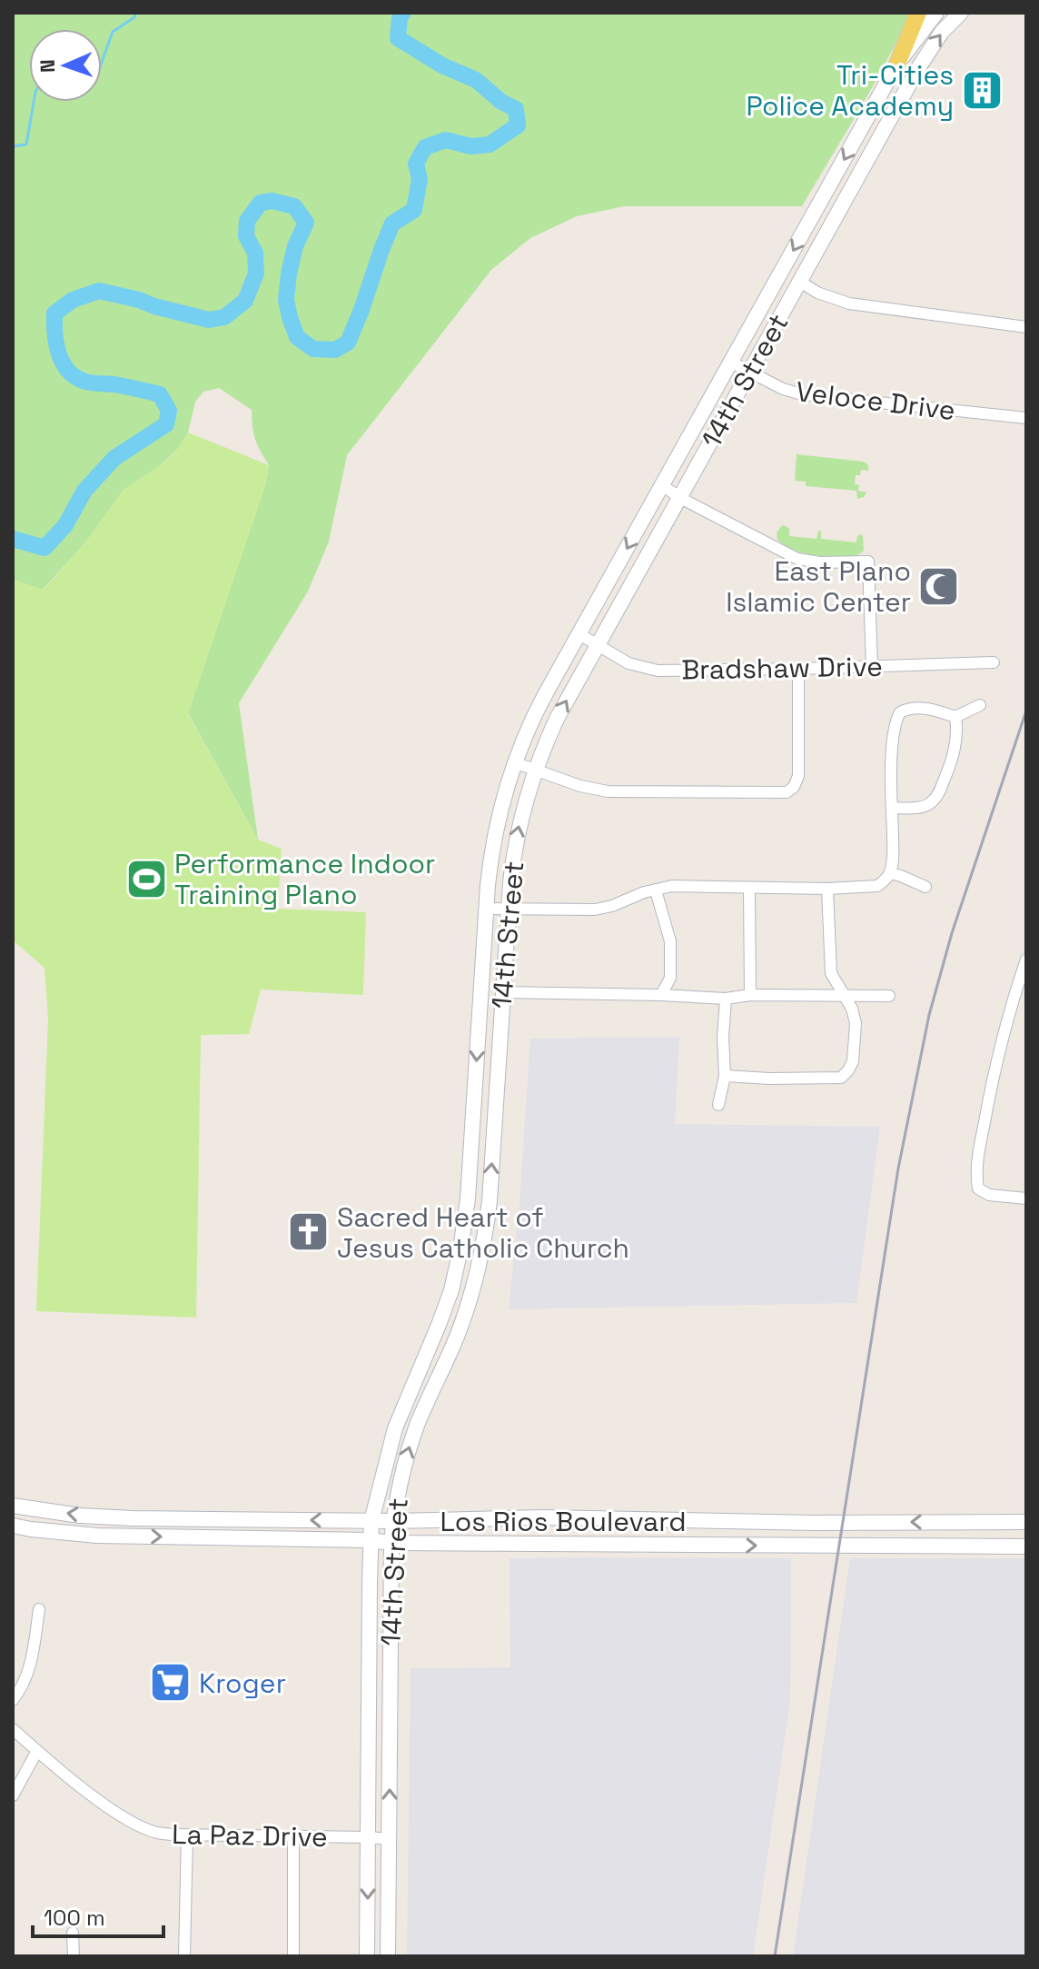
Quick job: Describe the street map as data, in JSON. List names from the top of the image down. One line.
{"streets":{"main road":["14th Street","Los Rios Boulevard"],"street":["Veloce Drive","Bradshaw Drive","La Paz Drive"]},"crossings":[["14th Street","Veloce Drive"],["14th Street","Bradshaw Drive"],["14th Street","Los Rios Boulevard"],["14th Street","La Paz Drive"]],"places":{"building":["Tri-Cities Police Academy"],"mosque":["East Plano Islamic Center"],"sports":["Performance Indoor Training Plano"],"church":["Sacred Heart of Jesus Catholic Church"],"supermarket":["Kroger"]},"scale_bar":"100 m","north":"left"}
